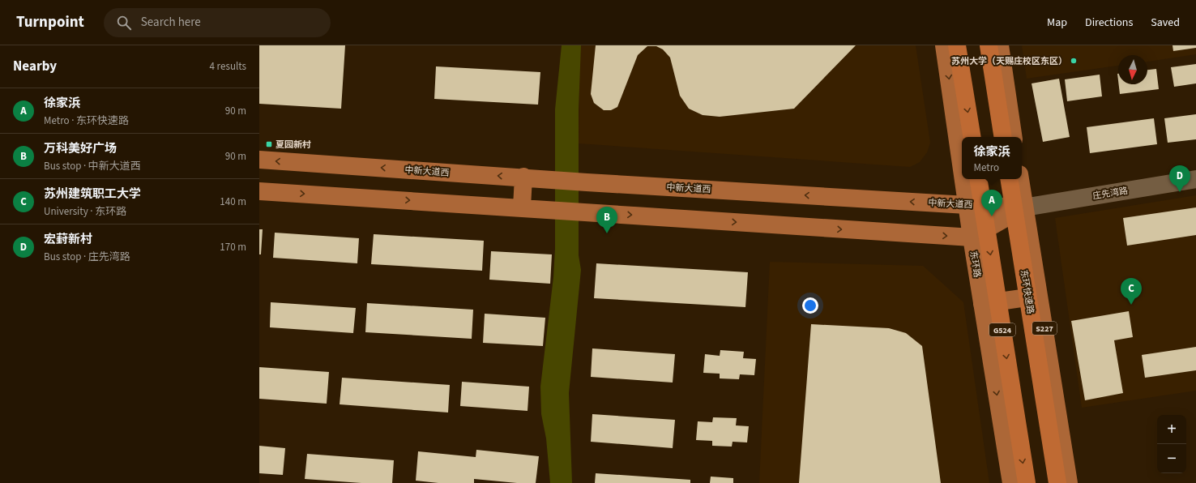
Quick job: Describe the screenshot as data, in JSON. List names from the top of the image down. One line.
{"streets":{"highway":["东环快速路","G524"],"main road":["中新大道西","东环路","S227"],"street":["庄先湾路"]},"crossings":[["中新大道西","庄先湾路"],["中新大道西","东环路"],["中新大道西","S227"],["庄先湾路","S227"]],"places":{"other":["苏州大学（天赐庄校区东区）"],"transit":["夏园新村"]},"north":"bottom","page":{"header":"Turnpoint","search":"Search here","nav":["Map","Directions","Saved"],"heading":["Nearby","4 results"],"list":[{"mark":"A","name":"徐家浜","note":"Metro · 东环快速路","value":"90 m"},{"mark":"B","name":"万科美好广场","note":"Bus stop · 中新大道西","value":"90 m"},{"mark":"C","name":"苏州建筑职工大学","note":"University · 东环路","value":"140 m"},{"mark":"D","name":"宏葑新村","note":"Bus stop · 庄先湾路","value":"170 m"}],"popup":["徐家浜","Metro"],"pins":["D","A","B","C"],"map_buttons":["+","−"]}}
